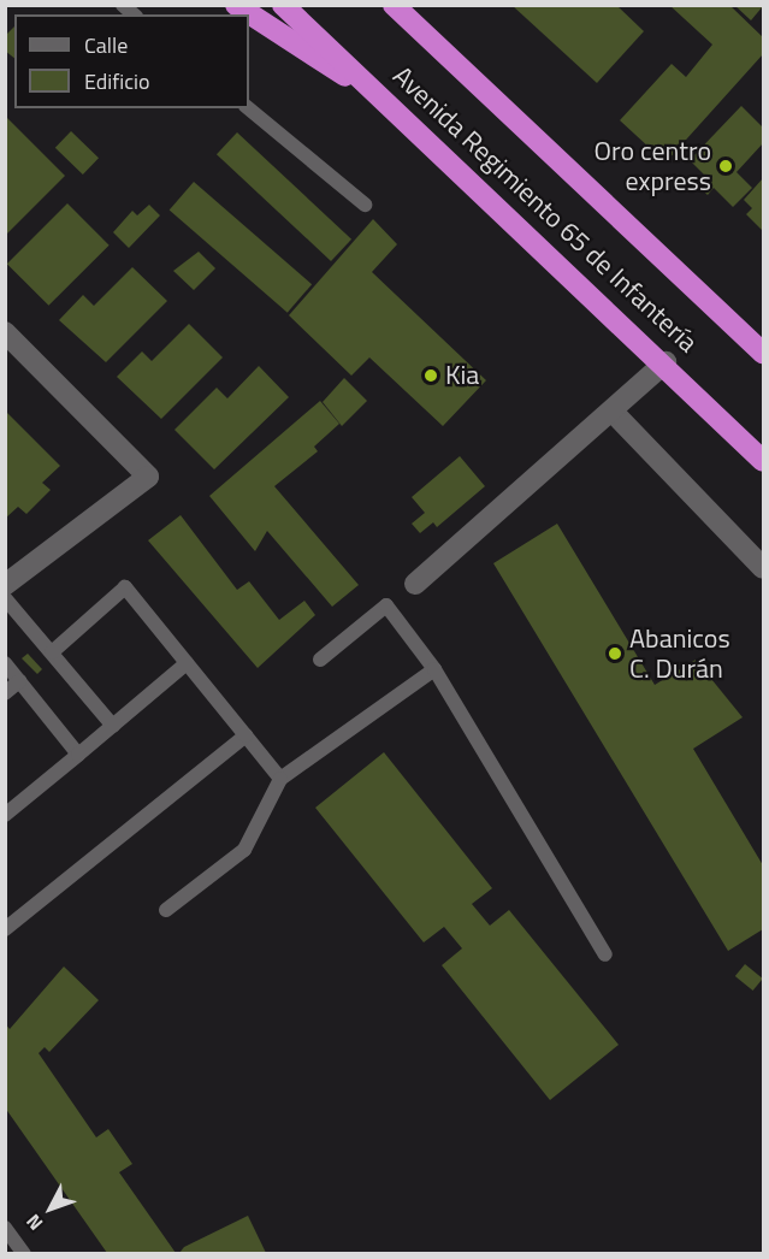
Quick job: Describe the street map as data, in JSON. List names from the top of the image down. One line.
{"streets":{"highway":["Avenida Regimiento 65 de Infantería"]},"places":["Oro centro express","Kia","Abanicos C. Durán"],"legend":["Calle","Edificio"],"north":"bottom left"}
